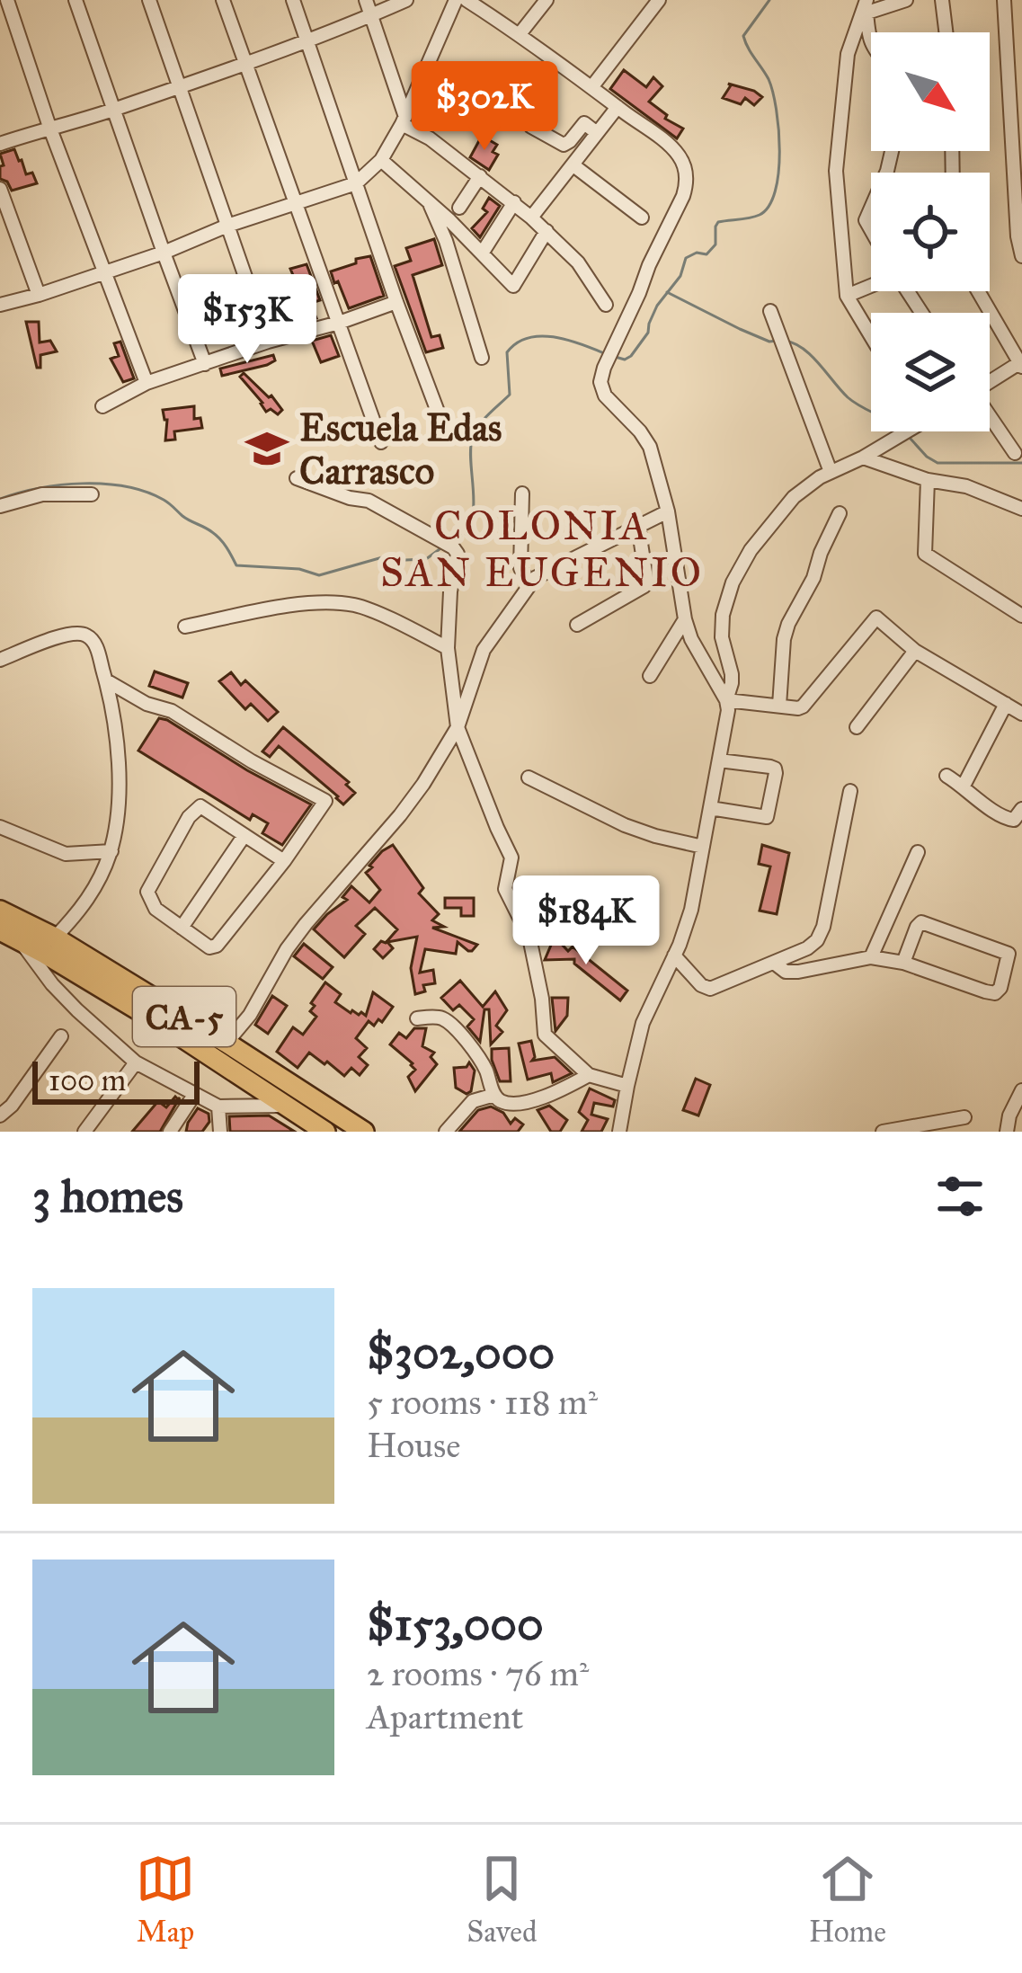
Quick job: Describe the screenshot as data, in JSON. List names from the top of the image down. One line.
{"streets":{"highway":["CA-5"]},"districts":["COLONIA SAN EUGENIO"],"places":{"school or university":["Escuela Edas Carrasco"]},"scale_bar":"100 m","north":"bottom right","page":{"price":["$302K","$153K","$184K"],"scale":"100 m","heading":"3 homes","list":[{"name":"$302,000","note":"5 rooms · 118 m² · House"},{"name":"$153,000","note":"2 rooms · 76 m² · Apartment"}],"tabs":["Map","Saved","Home"]}}
